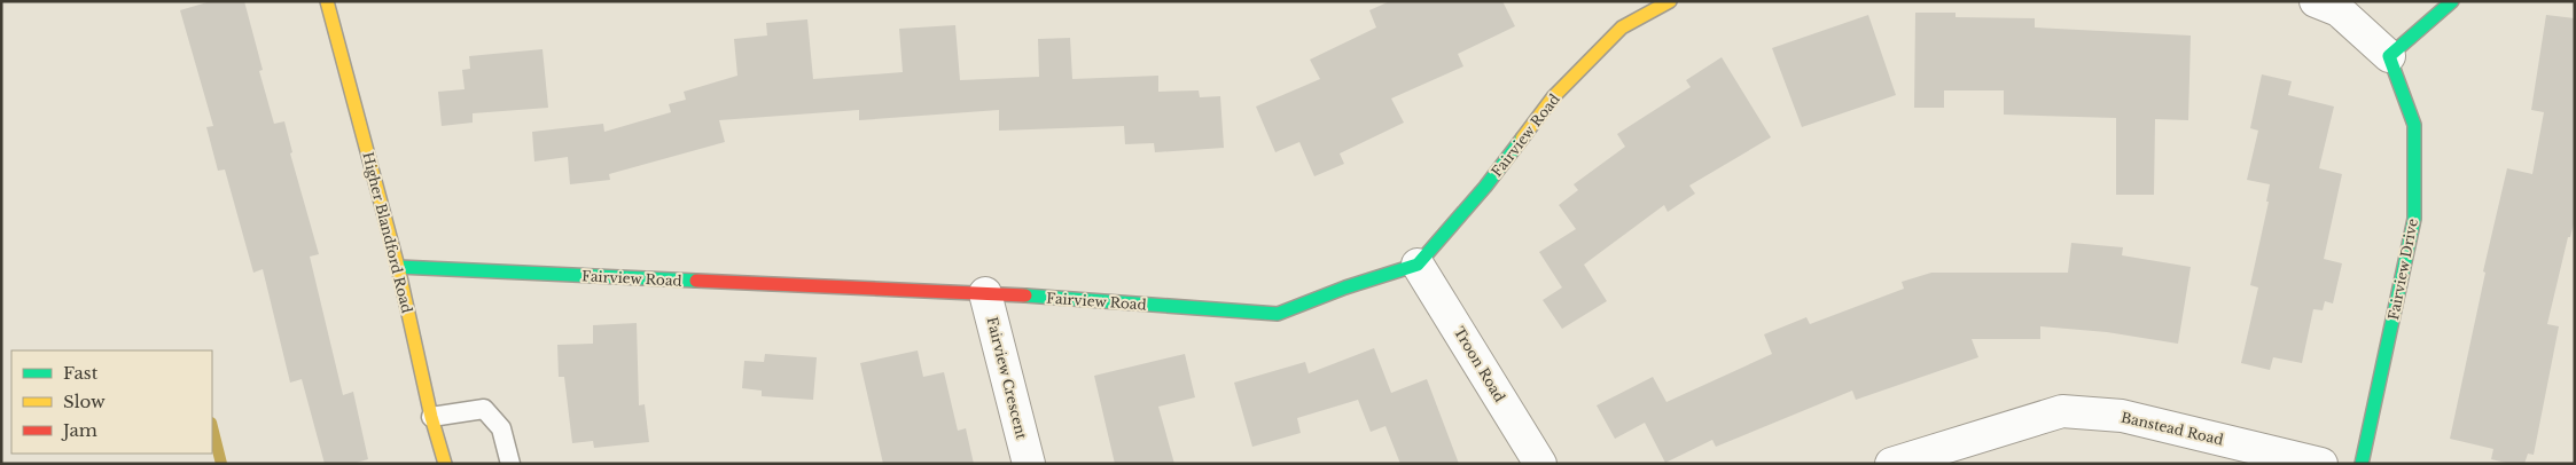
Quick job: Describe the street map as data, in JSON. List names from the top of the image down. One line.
{"streets":{"street":["Fairview Road","Higher Blandford Road","Fairview Drive","Troon Road","Fairview Crescent","Banstead Road"]},"crossings":[["Fairview Road","Higher Blandford Road"],["Fairview Road","Troon Road"],["Fairview Road","Fairview Crescent"]],"legend":["Fast","Slow","Jam"]}
